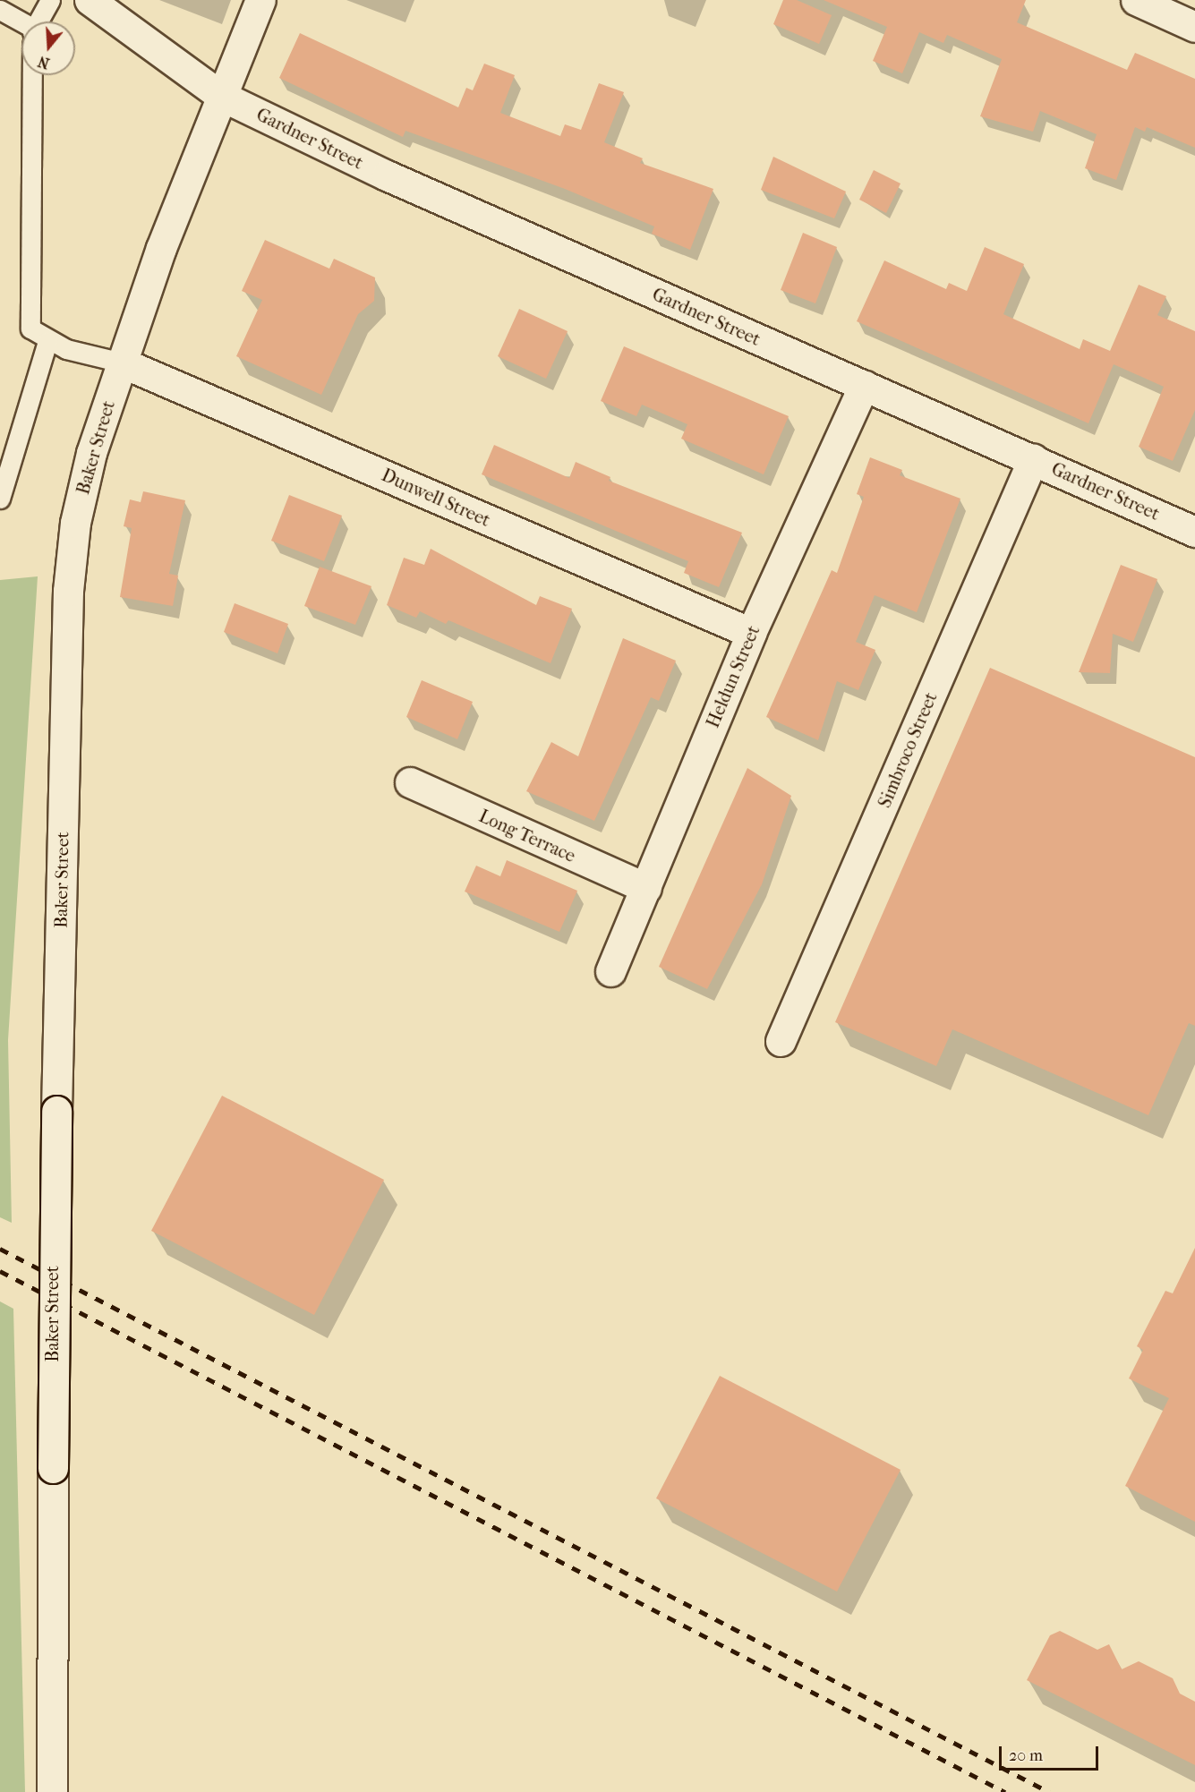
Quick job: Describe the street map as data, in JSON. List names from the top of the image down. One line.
{"streets":{"street":["Gardner Street","Baker Street","Dunwell Street","Heldun Street","Simbroco Street","Long Terrace"]},"crossings":[["Gardner Street","Baker Street"],["Gardner Street","Heldun Street"],["Gardner Street","Simbroco Street"],["Baker Street","Dunwell Street"],["Dunwell Street","Heldun Street"],["Heldun Street","Long Terrace"]],"scale_bar":"20 m","north":"bottom"}
